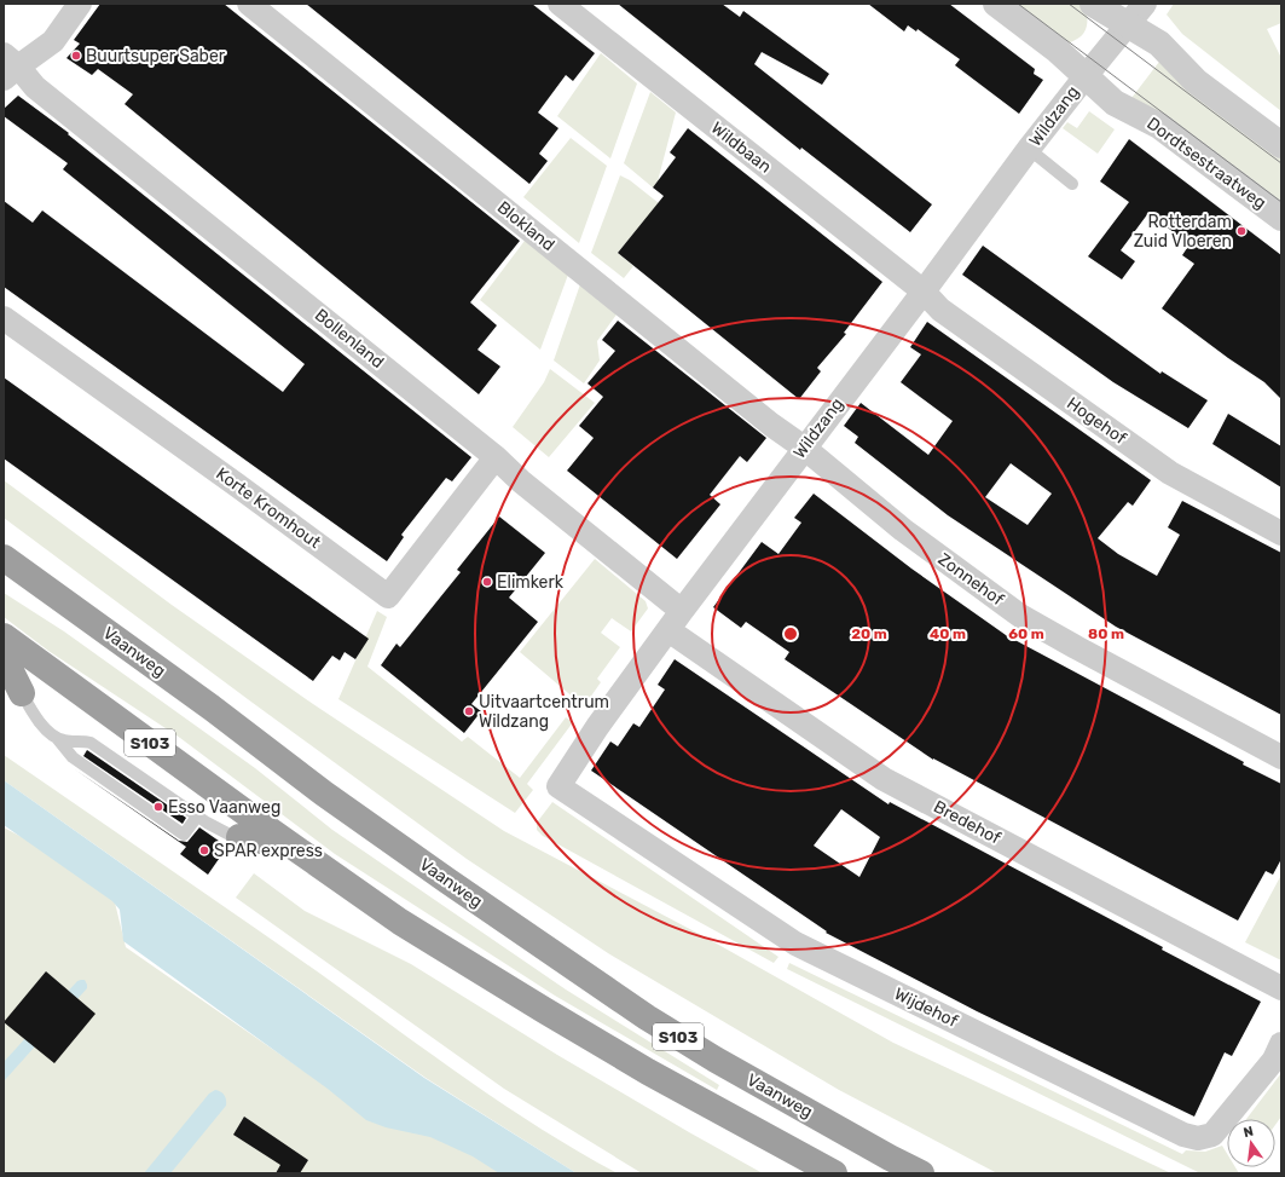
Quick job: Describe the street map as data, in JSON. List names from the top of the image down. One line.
{"streets":{"highway":["Vaanweg","S103"],"street":["Wildzang","Wildbaan","Dordtsestraatweg","Blokland","Bollenland","Hogehof","Korte Kromhout","Zonnehof","Bredehof","Wijdehof"]},"crossings":[["Wildzang","Wildbaan"],["Wildzang","Dordtsestraatweg"],["Wildzang","Blokland"],["Wildzang","Bollenland"],["Wildzang","Hogehof"],["Wildzang","Zonnehof"],["Wildzang","Bredehof"],["Wildzang","Wijdehof"],["Wildbaan","Hogehof"],["Blokland","Zonnehof"],["Bollenland","Korte Kromhout"]],"places":["Buurtsuper Saber","Rotterdam Zuid Vloeren","Elimkerk","Uitvaartcentrum Wildzang","Esso Vaanweg","SPAR express"],"north":"top","rings":["20 m","40 m","60 m","80 m"]}
